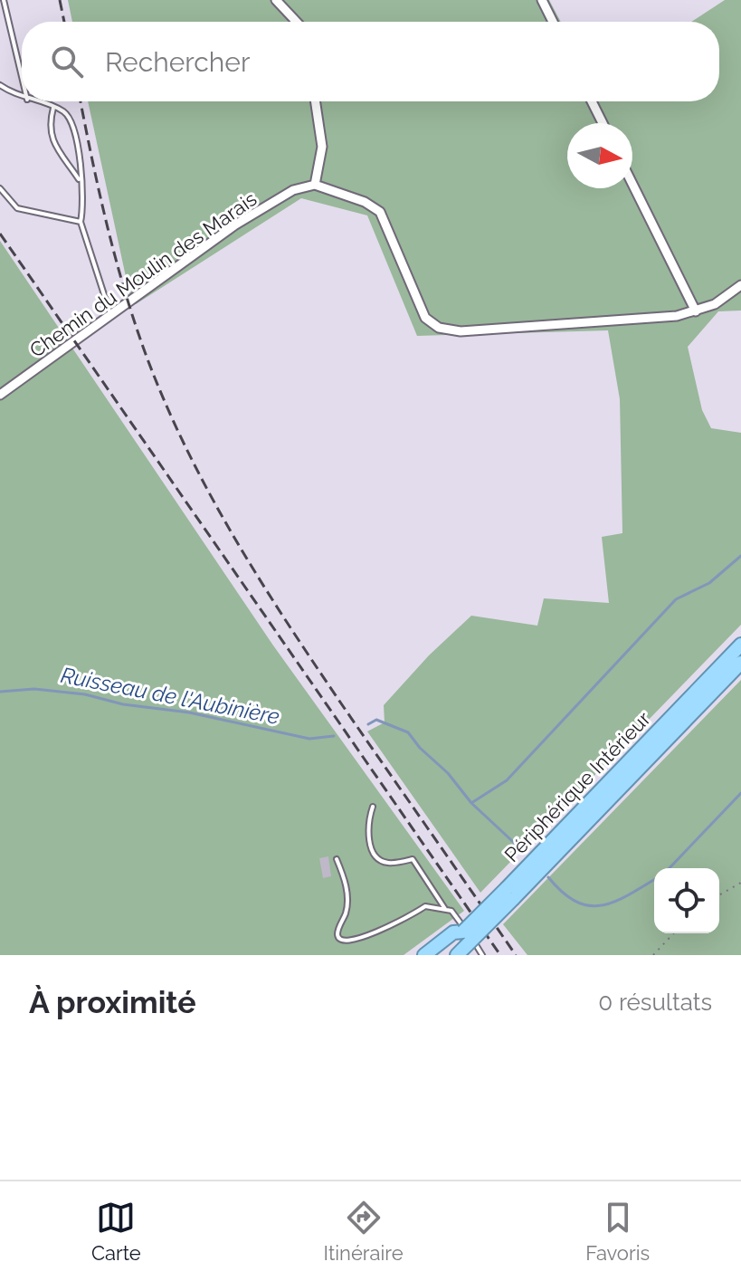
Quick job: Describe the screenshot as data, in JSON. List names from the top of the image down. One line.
{"streets":{"highway":["Périphérique Intérieur"],"street":["Chemin du Moulin des Marais"]},"water":["Ruisseau de l'Aubinière"],"north":"right","page":{"search":"Rechercher","heading":["À proximité","0 résultats"],"nav":["Carte","Itinéraire","Favoris"]}}
